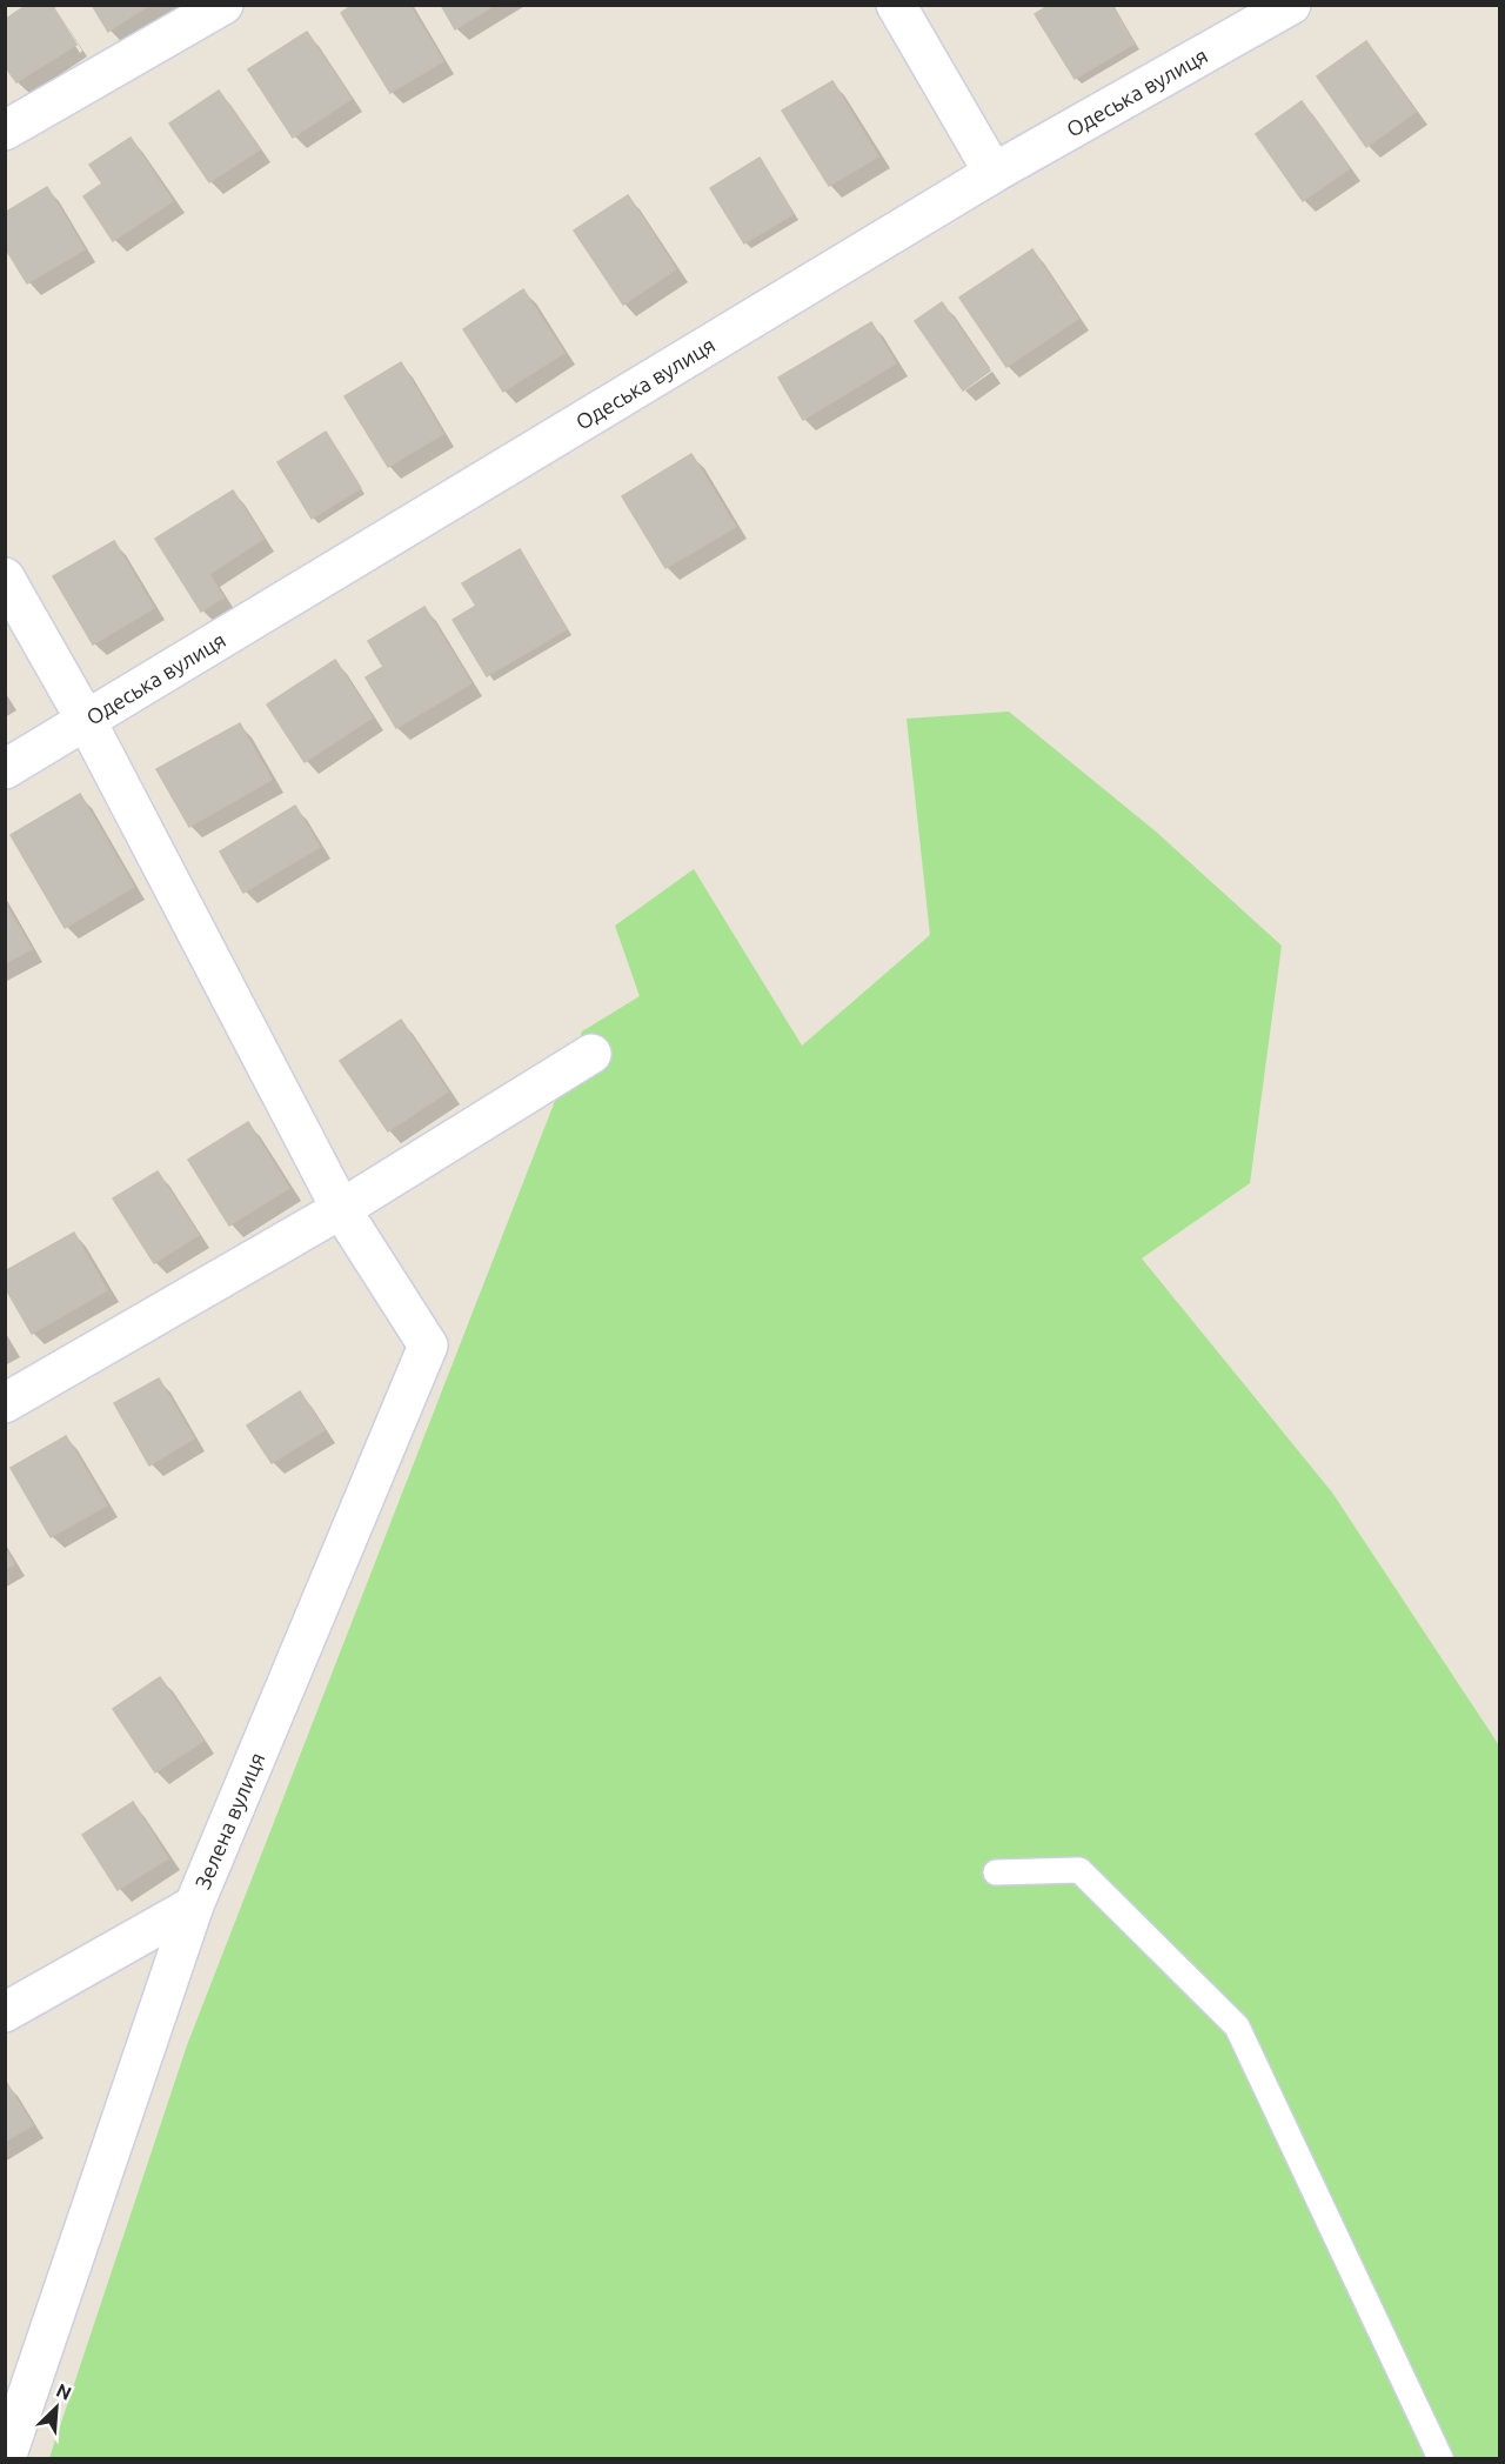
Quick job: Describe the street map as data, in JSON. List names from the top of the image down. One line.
{"streets":{"street":["Одеська вулиця","Зелена вулиця"]},"north":"top right"}
